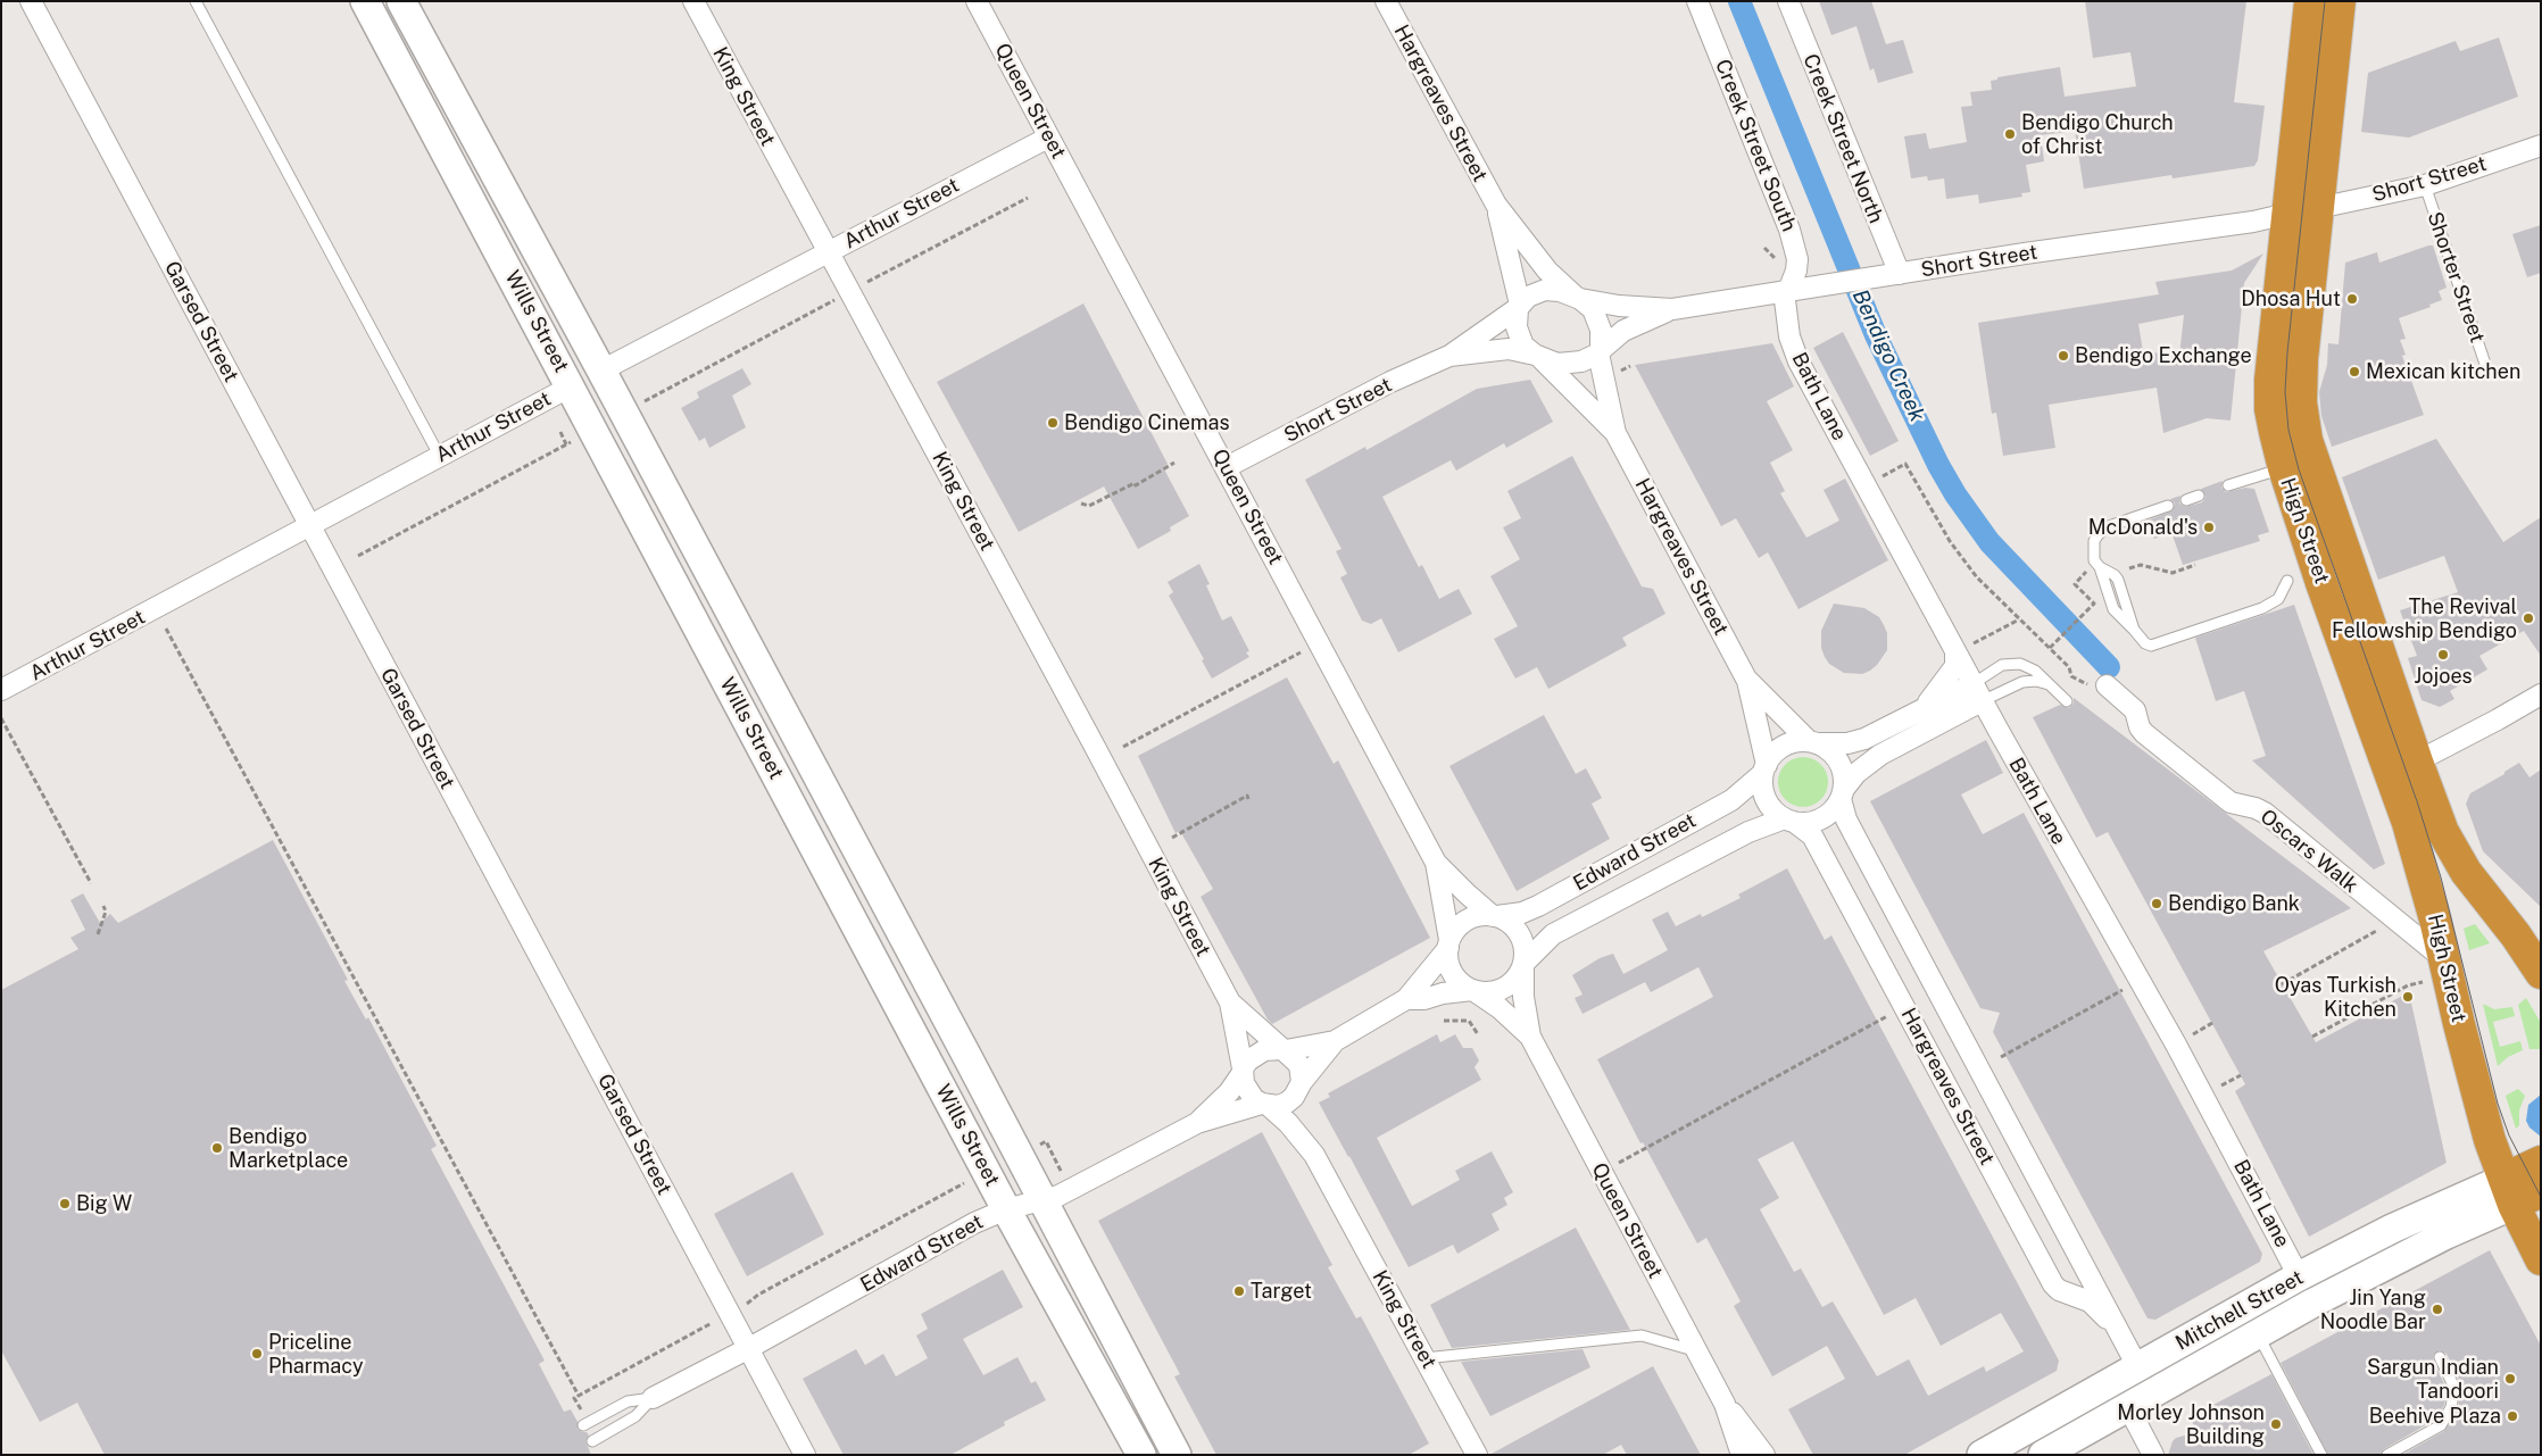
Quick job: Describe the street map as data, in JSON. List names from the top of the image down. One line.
{"streets":{"highway":["High Street"],"main road":["Hargreaves Street","Arthur Street","Wills Street","Bath Lane","Mitchell Street"],"street":["King Street","Queen Street","Creek Street North","Creek Street South","Short Street","Garsed Street","Oscars Walk","Edward Street"],"lane":["Shorter Street"]},"crossings":[["King Street","Arthur Street"],["King Street","Edward Street"],["Queen Street","Short Street"],["Queen Street","Arthur Street"],["Queen Street","Edward Street"],["Hargreaves Street","Short Street"],["Hargreaves Street","Edward Street"],["Hargreaves Street","Mitchell Street"],["Creek Street North","Short Street"],["Creek Street South","Short Street"],["Creek Street South","Bath Lane"],["Short Street","Shorter Street"],["Short Street","Bath Lane"],["Short Street","High Street"],["Arthur Street","Garsed Street"],["Arthur Street","Wills Street"],["Garsed Street","Edward Street"],["Wills Street","Edward Street"],["Bath Lane","Mitchell Street"],["High Street","Oscars Walk"],["High Street","Mitchell Street"]],"water":["Bendigo Creek"],"places":["Bendigo Church of Christ","Dhosa Hut","Bendigo Exchange","Mexican kitchen","Bendigo Cinemas","McDonald's","The Revival Fellowship Bendigo","Jojoes","Bendigo Bank","Oyas Turkish Kitchen","Bendigo Marketplace","Big W","Target","Jin Yang Noodle Bar","Priceline Pharmacy","Sargun Indian Tandoori","Beehive Plaza","Morley Johnson Building"]}
